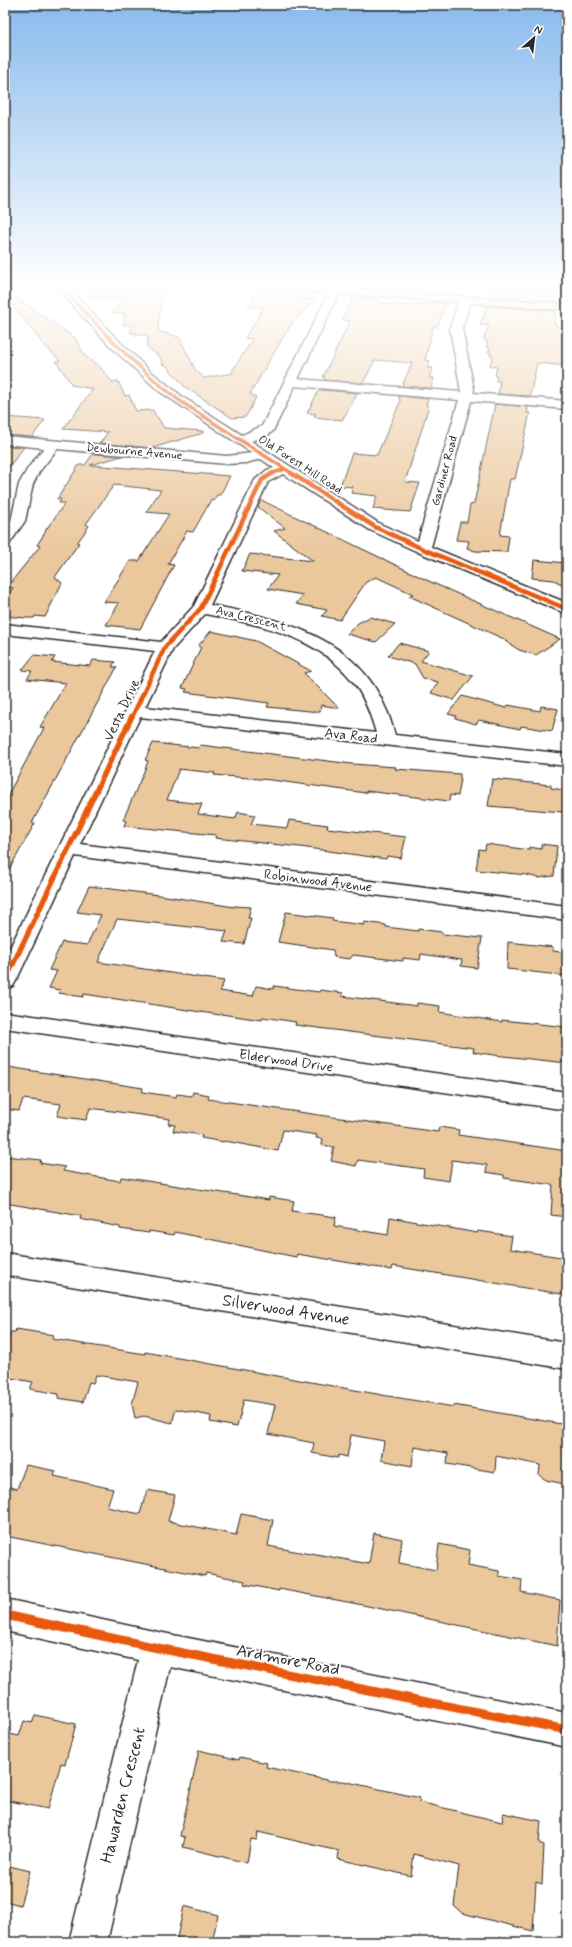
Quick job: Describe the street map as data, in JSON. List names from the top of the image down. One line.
{"streets":{"street":["Dewbourne Avenue","Old Forest Hill Road","Gardiner Road","Ava Crescent","Vesta Drive","Ava Road","Robinwood Avenue","Elderwood Drive","Silverwood Avenue","Ardmore Road","Hawarden Crescent"]},"crossings":[["Dewbourne Avenue","Old Forest Hill Road"],["Old Forest Hill Road","Gardiner Road"],["Old Forest Hill Road","Vesta Drive"],["Ava Crescent","Vesta Drive"],["Ava Crescent","Ava Road"],["Vesta Drive","Ava Road"],["Vesta Drive","Robinwood Avenue"],["Ardmore Road","Hawarden Crescent"]],"north":"top right"}
